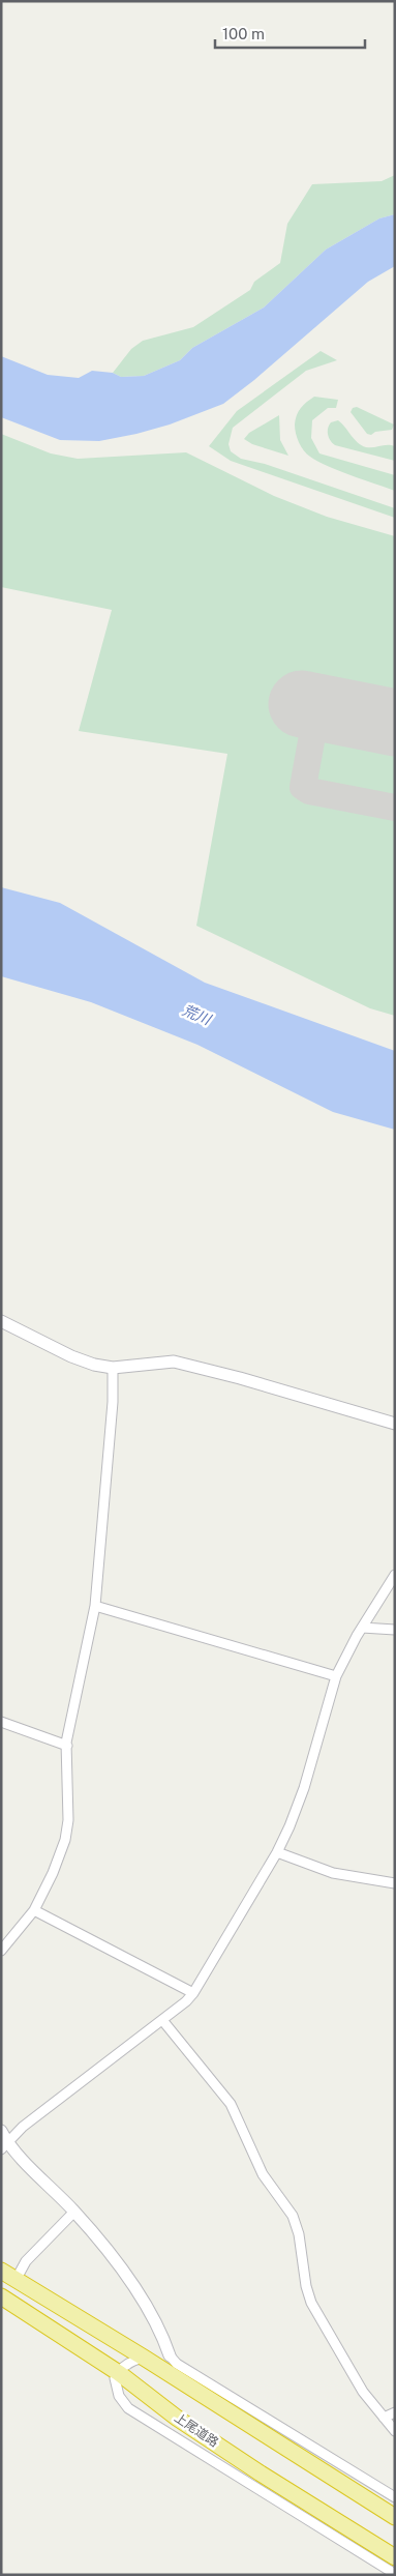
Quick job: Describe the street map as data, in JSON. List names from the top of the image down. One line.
{"streets":{"highway":["上尾道路"]},"water":["荒川"],"scale_bar":"100 m"}
